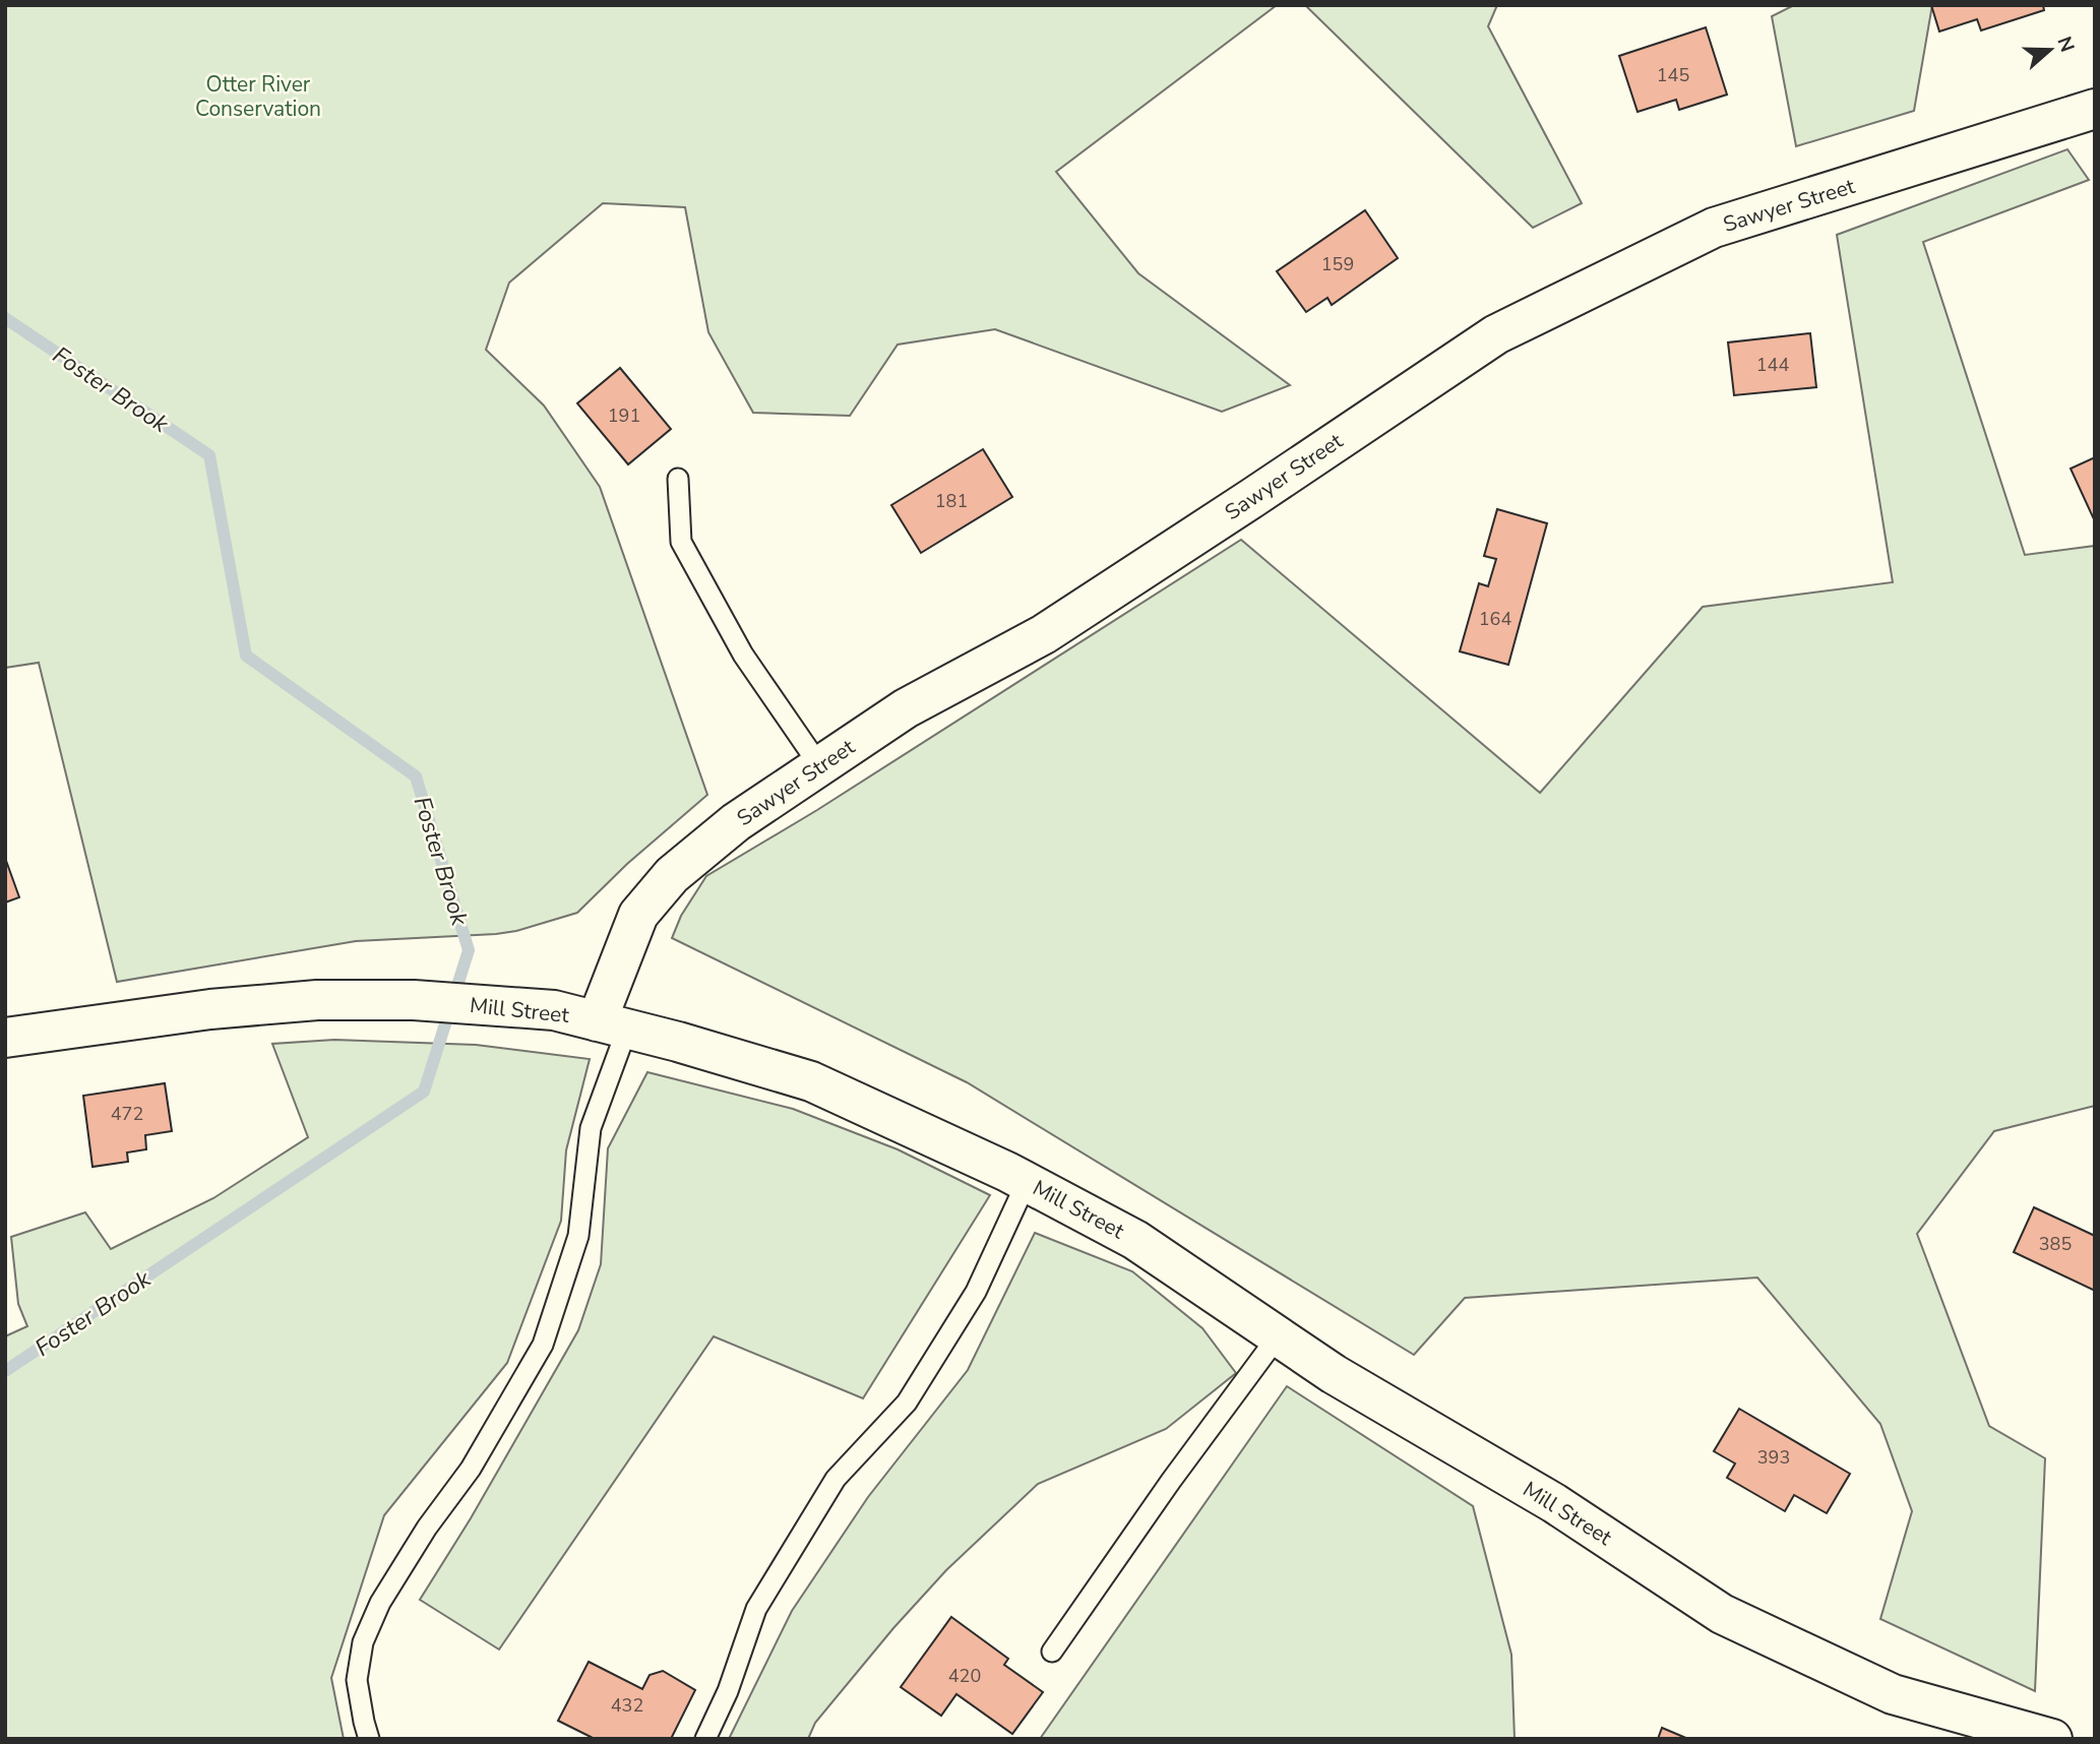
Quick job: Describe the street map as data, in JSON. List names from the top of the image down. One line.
{"streets":{"street":["Sawyer Street","Mill Street"]},"crossings":[["Sawyer Street","Mill Street"]],"water":["Foster Brook"],"parks":["Otter River Conservation"],"house_numbers":["145","159","144","191","181","164","472","385","393","420","432"],"north":"right"}
